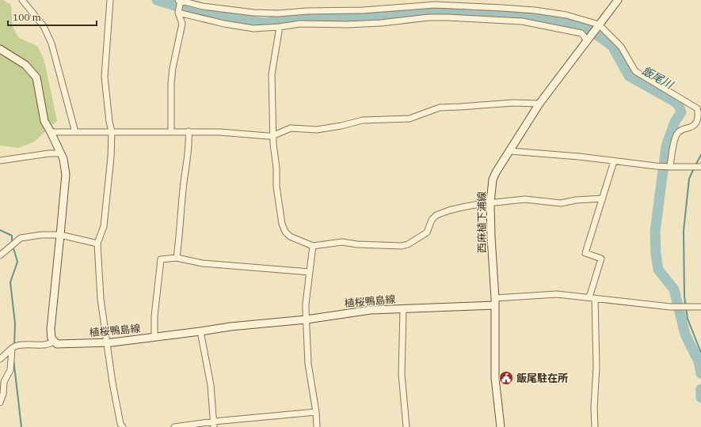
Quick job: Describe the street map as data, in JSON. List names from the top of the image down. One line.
{"streets":{"main road":["西麻植下浦線","植桜鴨島線"]},"crossings":[["西麻植下浦線","植桜鴨島線"]],"water":["飯尾川"],"places":{"public building":["飯尾駐在所"]},"scale_bar":"100 m"}
